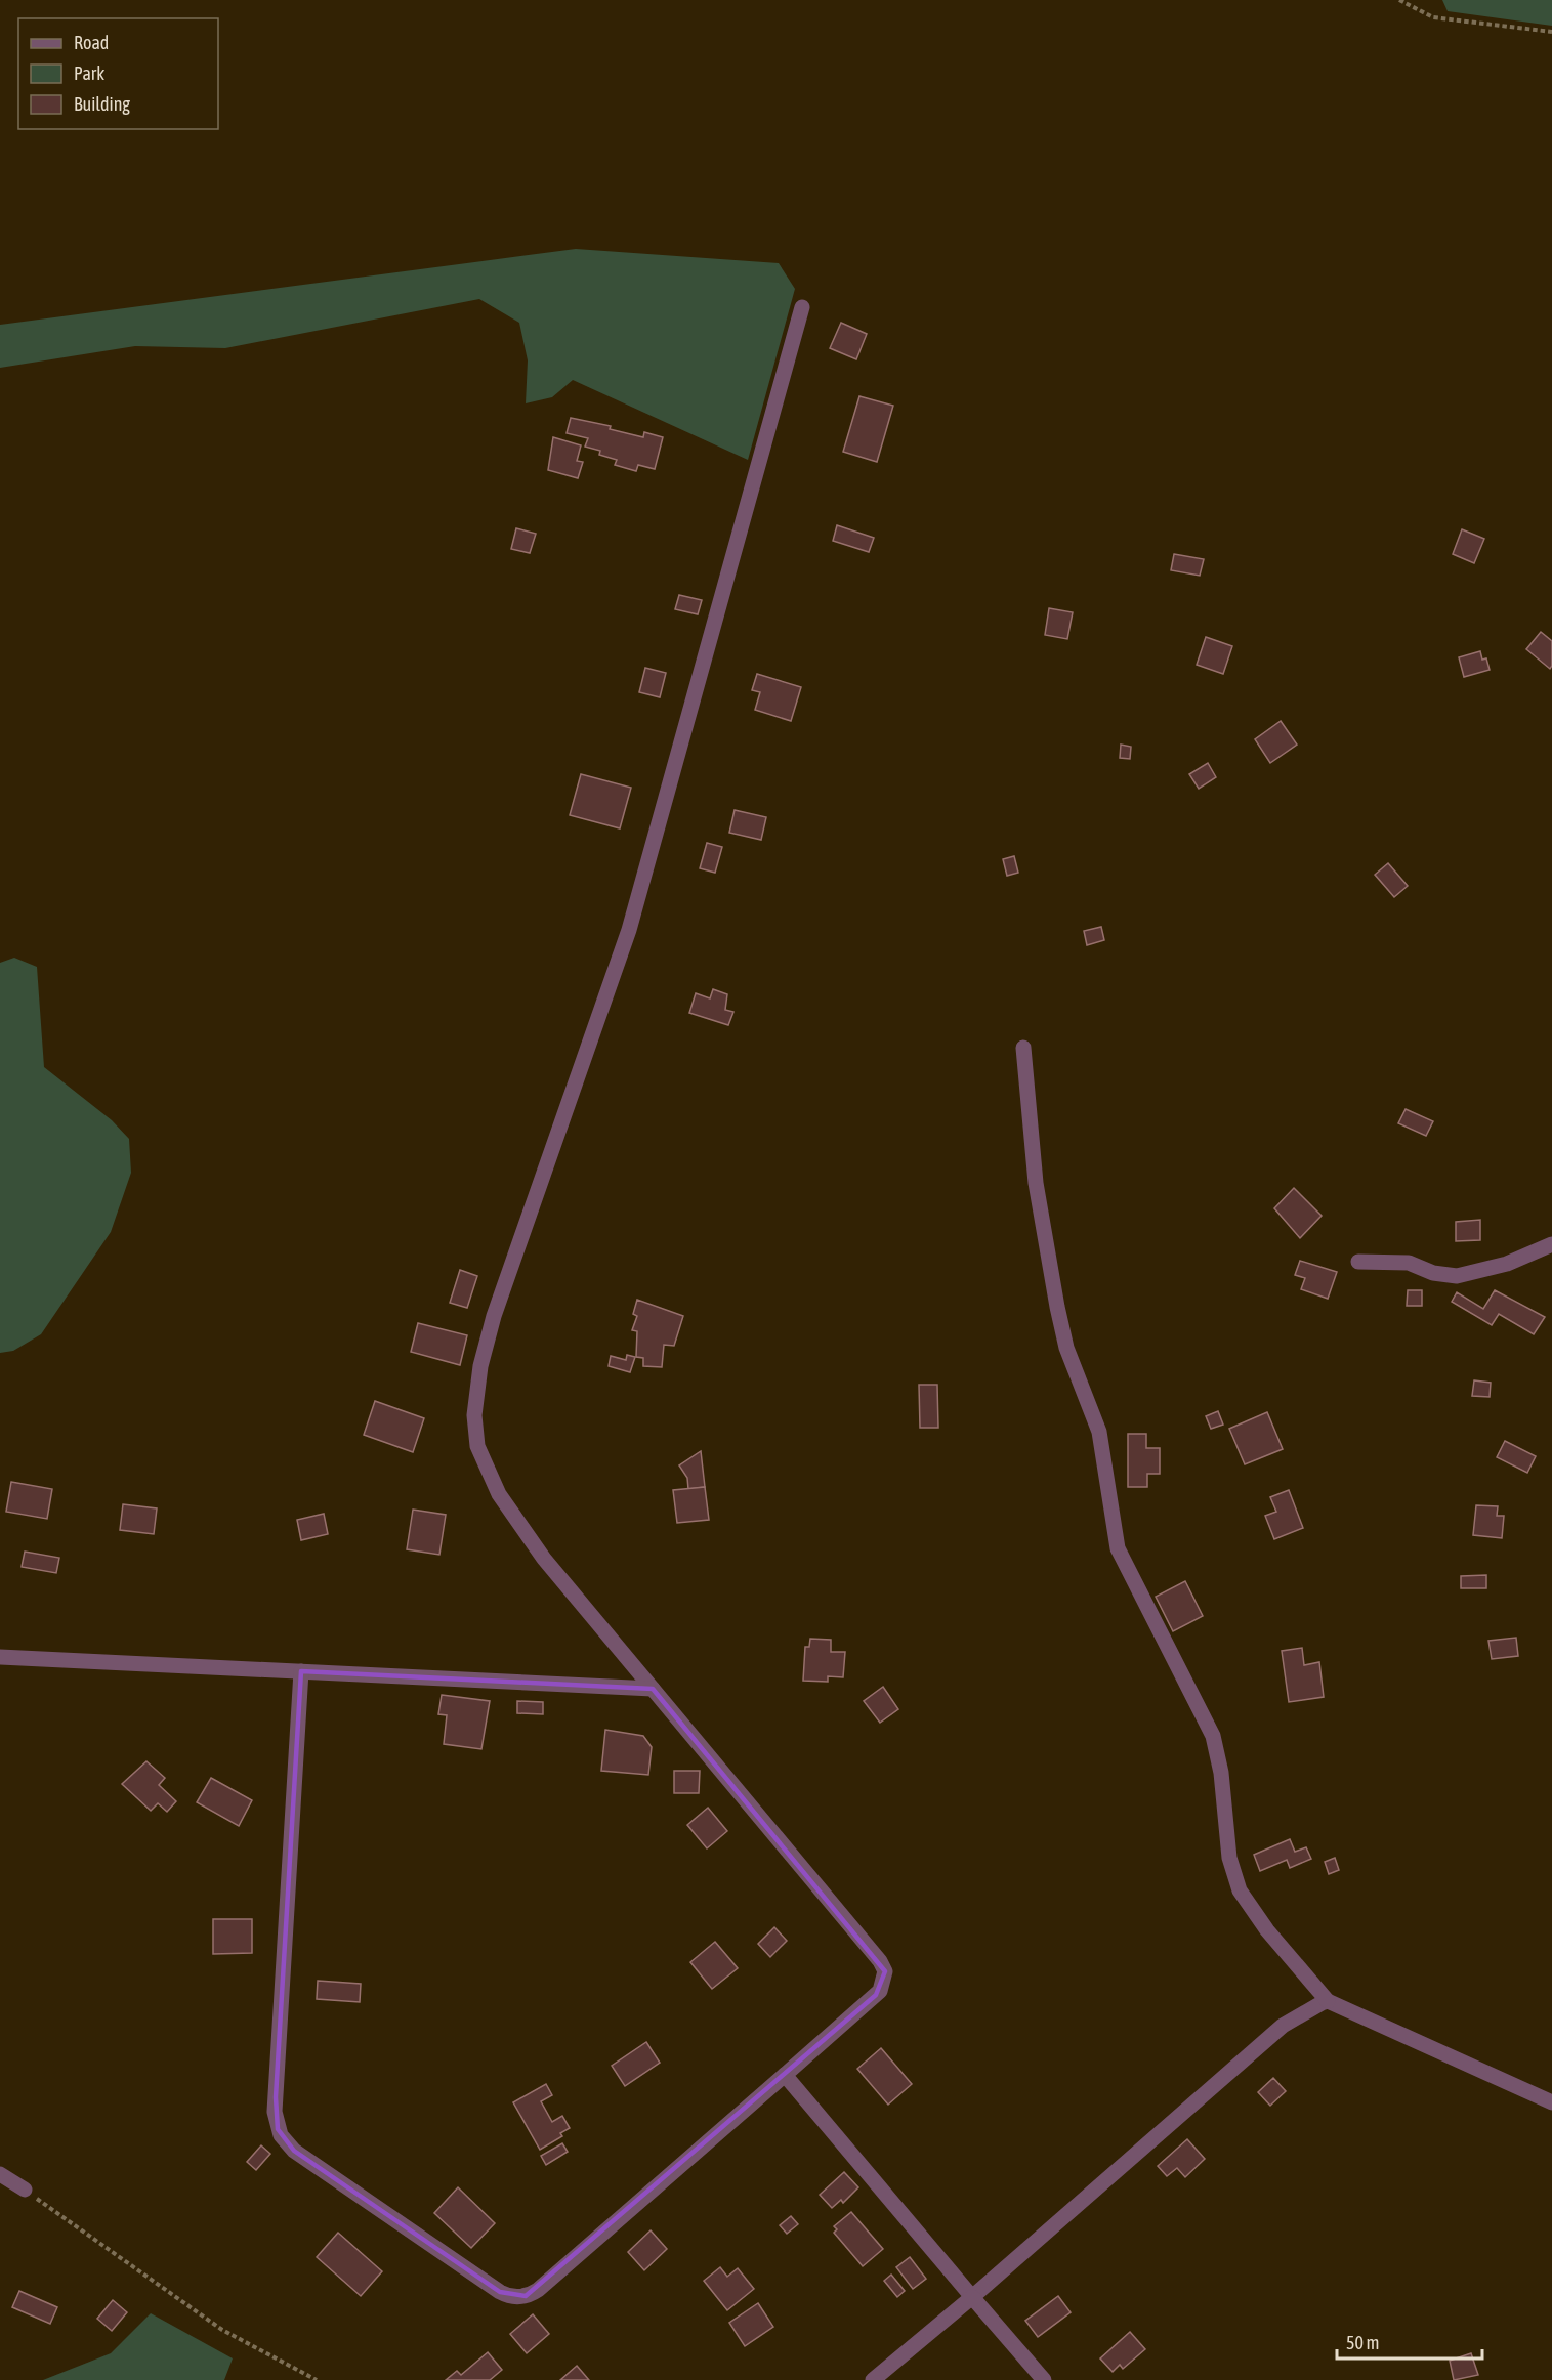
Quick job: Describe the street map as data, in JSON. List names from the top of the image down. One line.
{"legend":["Road","Park","Building"],"scale_bar":"50 m"}
